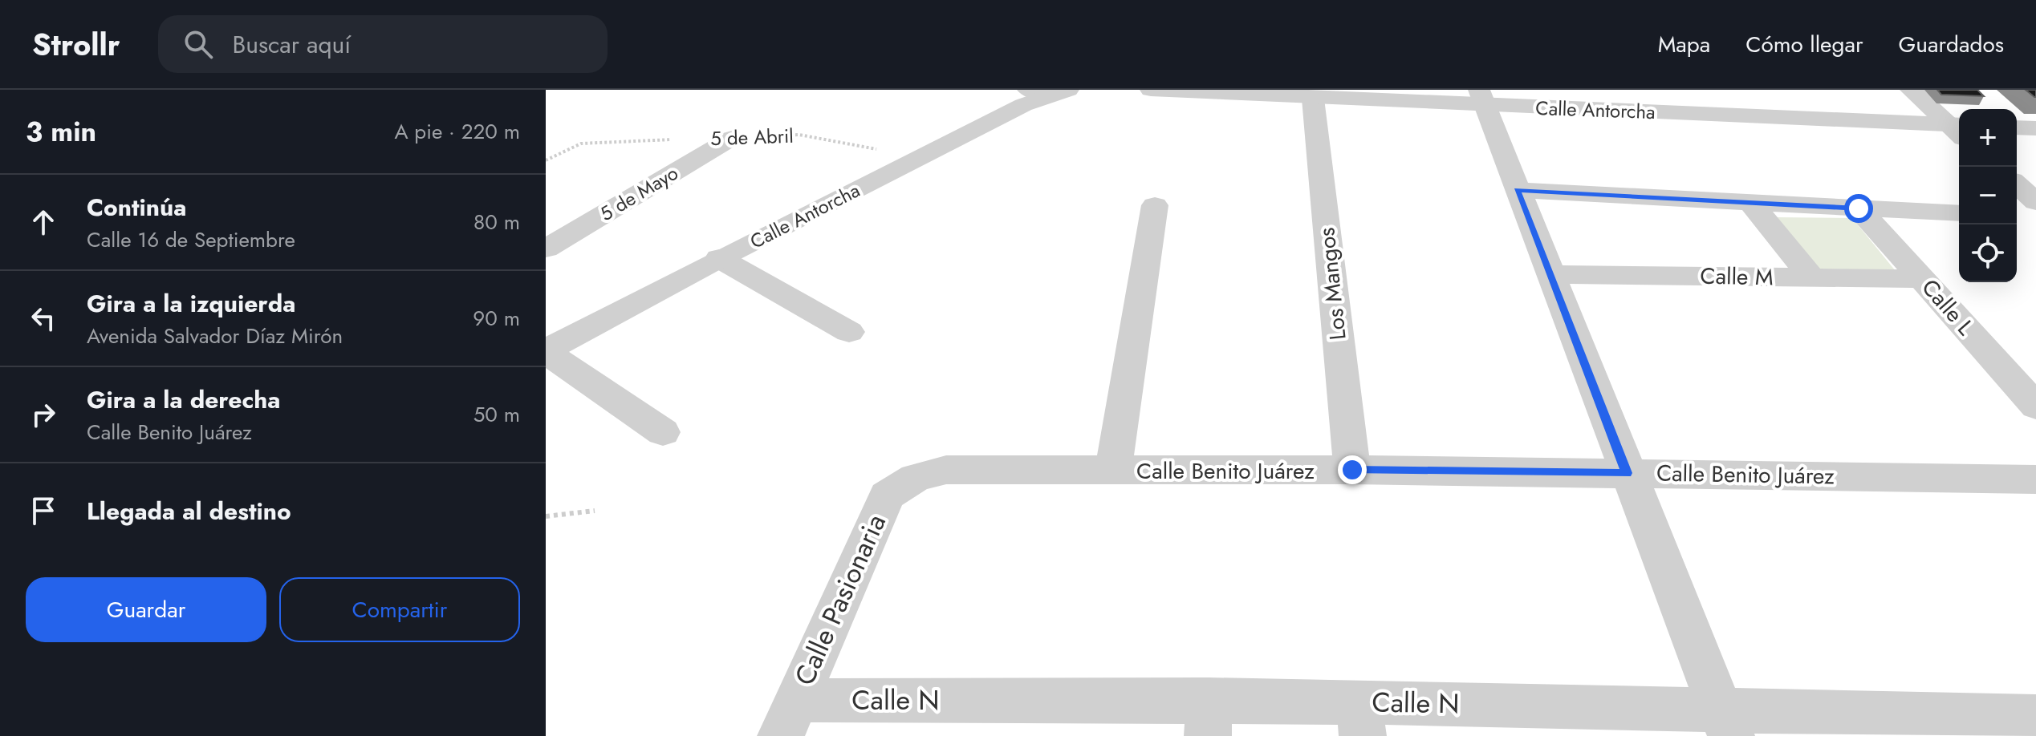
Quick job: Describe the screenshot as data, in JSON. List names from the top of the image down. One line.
{"streets":{"street":["Calle Antorcha","5 de Mayo","Calle M","Los Mangos","Calle L","Calle Benito Juárez","Calle Pasionaria","Calle N"],"path":["5 de Abril"]},"crossings":[["Calle Antorcha","5 de Abril"],["Calle Antorcha","Los Mangos"],["5 de Abril","5 de Mayo"],["Calle M","Calle L"],["Los Mangos","Calle Benito Juárez"],["Calle Benito Juárez","Calle Pasionaria"],["Calle Pasionaria","Calle N"]],"page":{"header":"Strollr","search":"Buscar aquí","nav":["Mapa","Cómo llegar","Guardados"],"heading":["3 min","A pie · 220 m"],"map_buttons":["+","−"],"list":[["Continúa","Calle 16 de Septiembre","80 m"],["Gira a la izquierda","Avenida Salvador Díaz Mirón","90 m"],["Gira a la derecha","Calle Benito Juárez","50 m"],"Llegada al destino"],"buttons":["Guardar","Compartir"]}}
